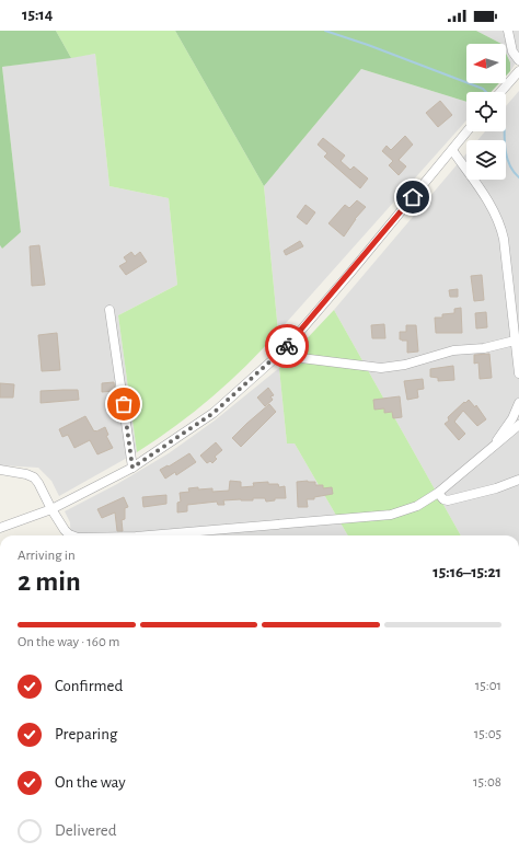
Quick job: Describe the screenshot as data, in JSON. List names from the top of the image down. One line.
{"north":"left","page":{"status":"15:14","heading":["2 min","Arriving in","15:16–15:21"],"bar":"On the way · 160 m","list":[["Confirmed","15:01"],["Preparing","15:05"],["On the way","15:08"],"Delivered"]}}
